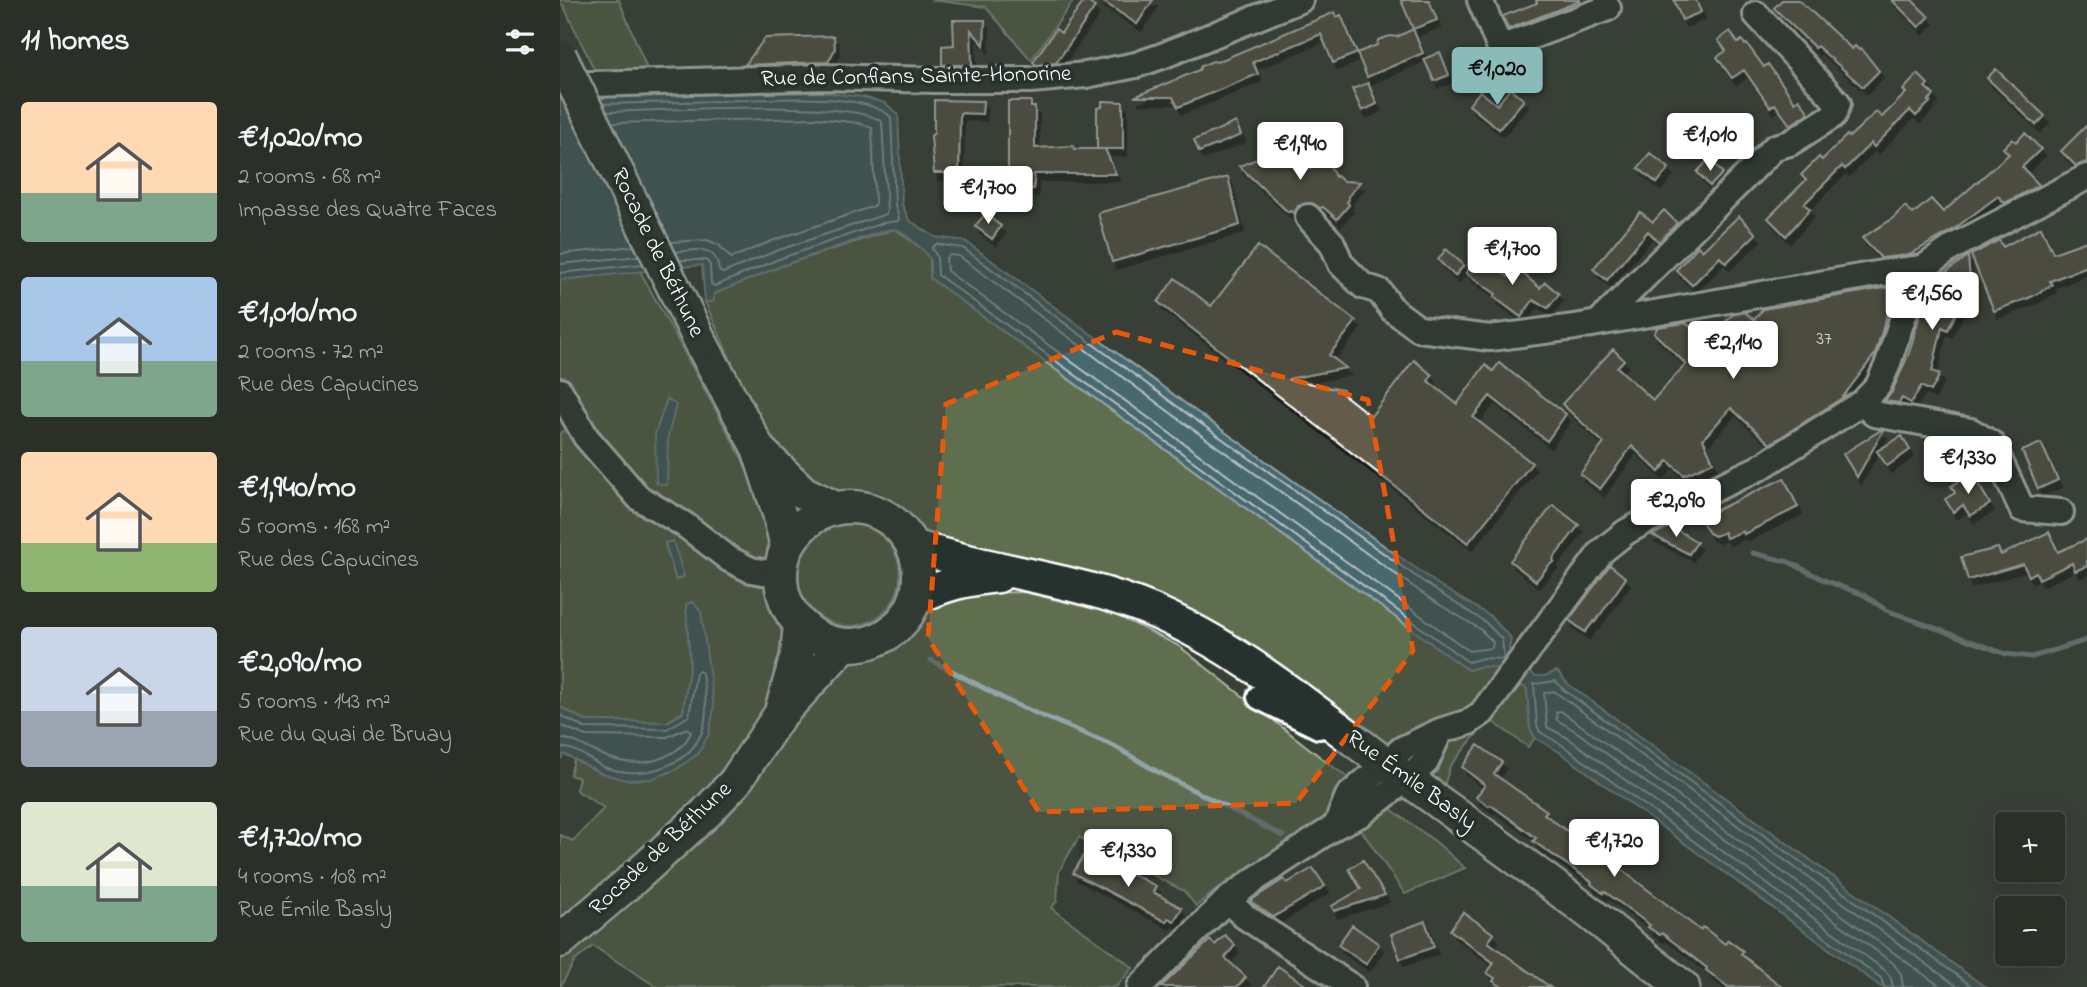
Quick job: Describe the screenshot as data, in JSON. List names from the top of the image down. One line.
{"streets":{"main road":["Rocade de Béthune","Rue Émile Basly"],"street":["Rue de Conflans Sainte-Honorine"]},"crossings":[["Rocade de Béthune","Rue Émile Basly"]],"house_numbers":["37"],"page":{"heading":"11 homes","price":["€1,020","€1,010","€1,940","€1,700","€1,700","€1,560","€2,140","€1,330","€2,090","€1,720","€1,330"],"list":[{"name":"€1,020/mo","note":"2 rooms · 68 m² · Impasse des Quatre Faces"},{"name":"€1,010/mo","note":"2 rooms · 72 m² · Rue des Capucines"},{"name":"€1,940/mo","note":"5 rooms · 168 m² · Rue des Capucines"},{"name":"€2,090/mo","note":"5 rooms · 143 m² · Rue du Quai de Bruay"},{"name":"€1,720/mo","note":"4 rooms · 108 m² · Rue Émile Basly"}],"map_buttons":["+","−"]}}
